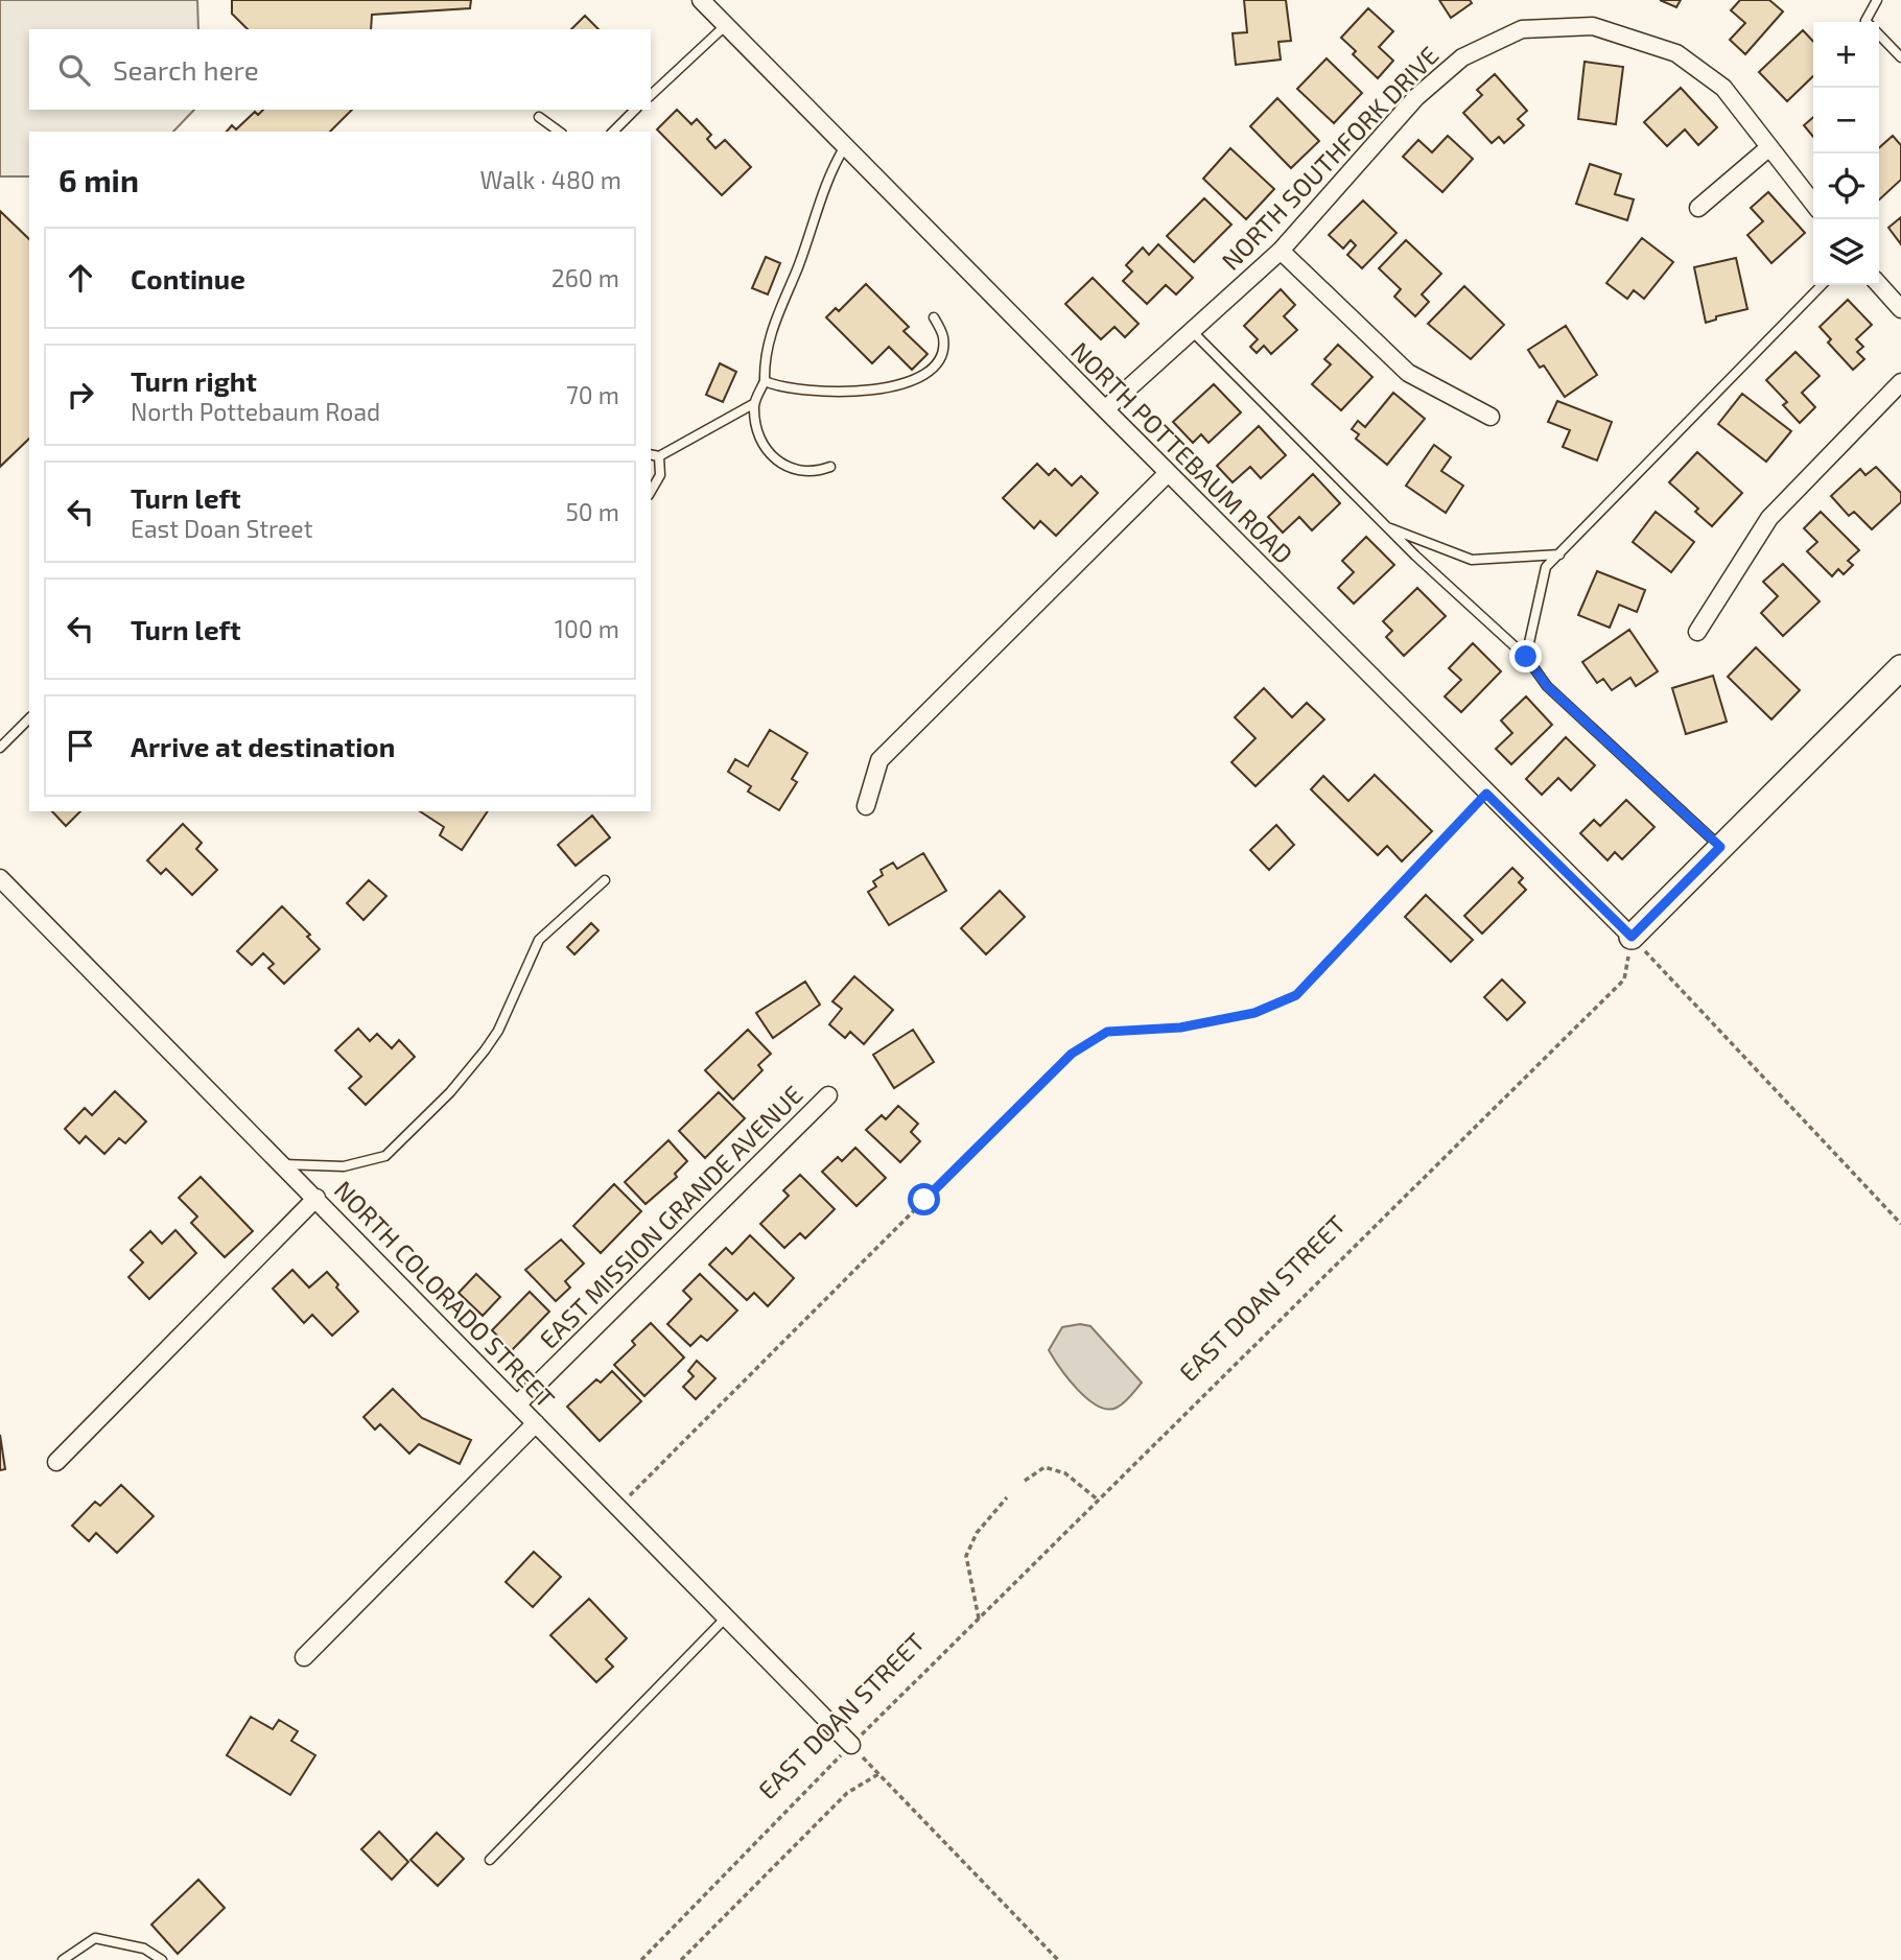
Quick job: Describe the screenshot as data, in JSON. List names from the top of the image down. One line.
{"streets":{"street":["NORTH SOUTHFORK DRIVE","NORTH POTTEBAUM ROAD","EAST MISSION GRANDE AVENUE","NORTH COLORADO STREET"],"path":["EAST DOAN STREET"]},"crossings":[["NORTH SOUTHFORK DRIVE","NORTH POTTEBAUM ROAD"],["NORTH POTTEBAUM ROAD","EAST DOAN STREET"],["EAST MISSION GRANDE AVENUE","NORTH COLORADO STREET"],["NORTH COLORADO STREET","EAST DOAN STREET"]],"page":{"map_buttons":["+","−"],"search":"Search here","heading":["6 min","Walk · 480 m"],"list":[["Continue","260 m"],["Turn right","North Pottebaum Road","70 m"],["Turn left","East Doan Street","50 m"],["Turn left","100 m"],"Arrive at destination"]}}
